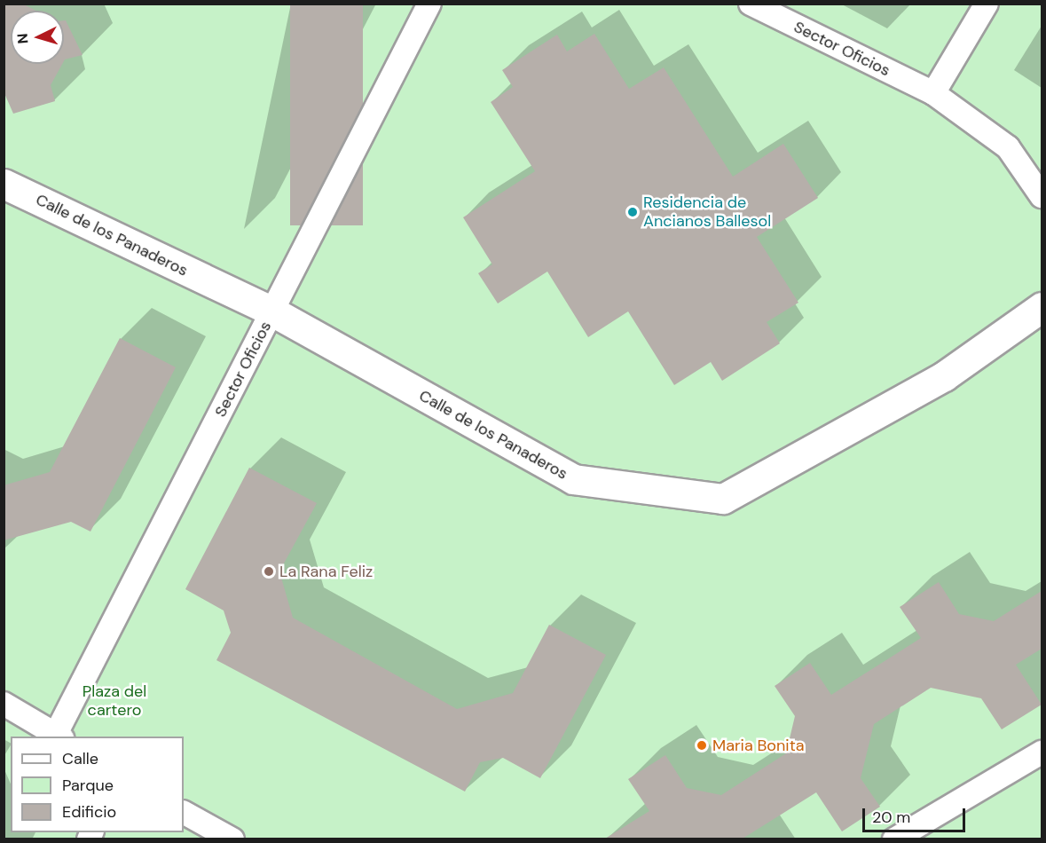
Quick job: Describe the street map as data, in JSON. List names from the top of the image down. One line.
{"streets":{"street":["Sector Oficios","Calle de los Panaderos"]},"crossings":[["Sector Oficios","Calle de los Panaderos"]],"parks":["Plaza del cartero"],"places":["Residencia de Ancianos Ballesol","La Rana Feliz","Maria Bonita"],"legend":["Calle","Parque","Edificio"],"scale_bar":"20 m","north":"left"}
